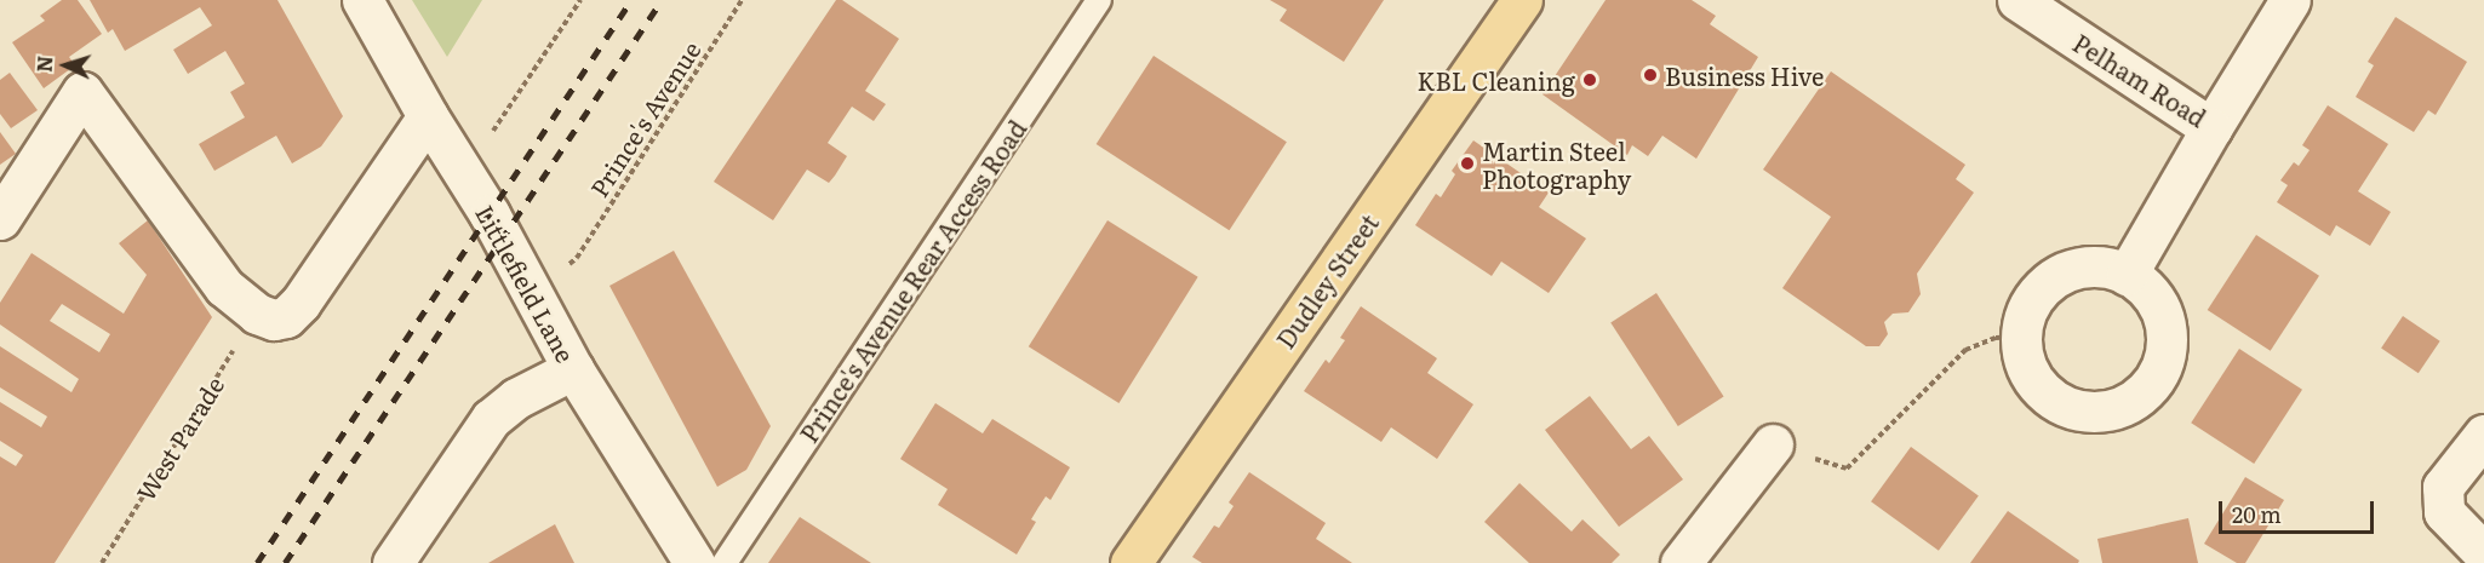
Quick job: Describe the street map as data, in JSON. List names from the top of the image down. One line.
{"streets":{"main road":["Dudley Street"],"street":["Pelham Road","Littlefield Lane"],"lane":["Prince's Avenue Rear Access Road"],"path":["Prince's Avenue","West Parade"]},"places":["Business Hive","KBL Cleaning","Martin Steel Photography"],"scale_bar":"20 m","north":"left"}
